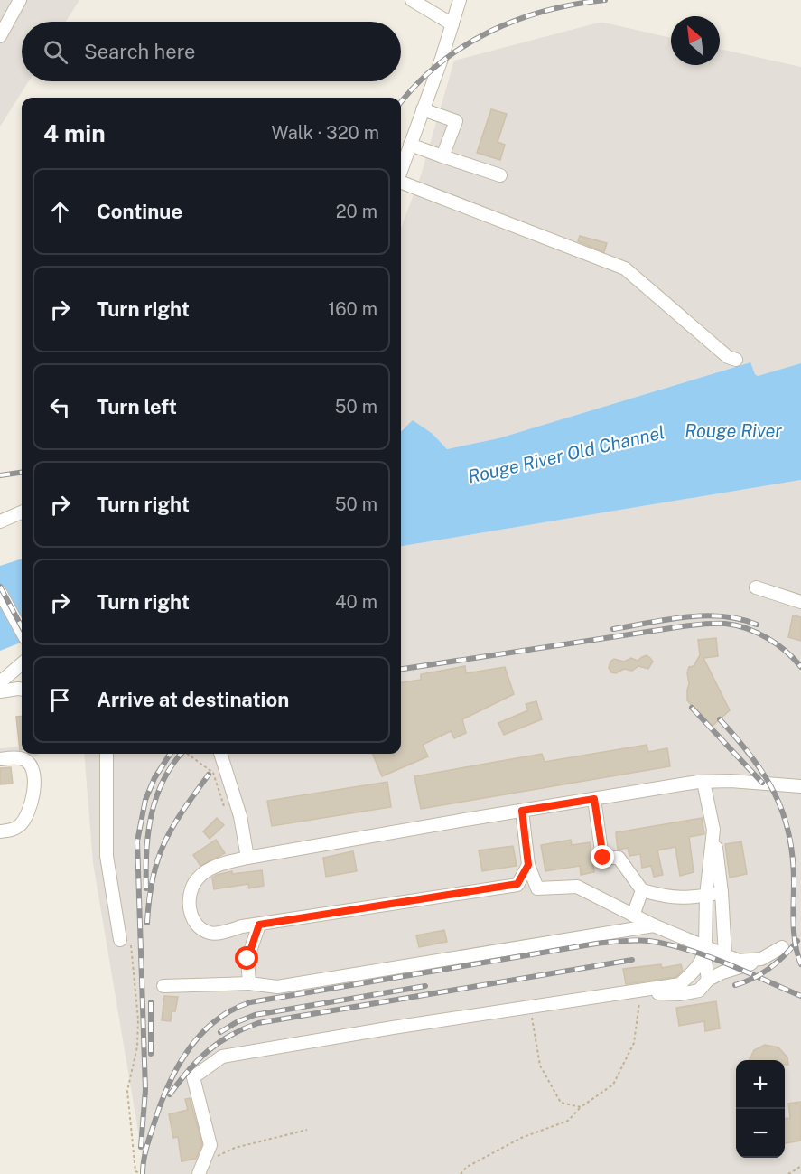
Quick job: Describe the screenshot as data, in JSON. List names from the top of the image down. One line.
{"water":["Rouge River","Rouge River Old Channel"],"north":"top left","page":{"search":"Search here","heading":["4 min","Walk · 320 m"],"list":[["Continue","20 m"],["Turn right","160 m"],["Turn left","50 m"],["Turn right","50 m"],["Turn right","40 m"],"Arrive at destination"],"map_buttons":["+","−"]}}
